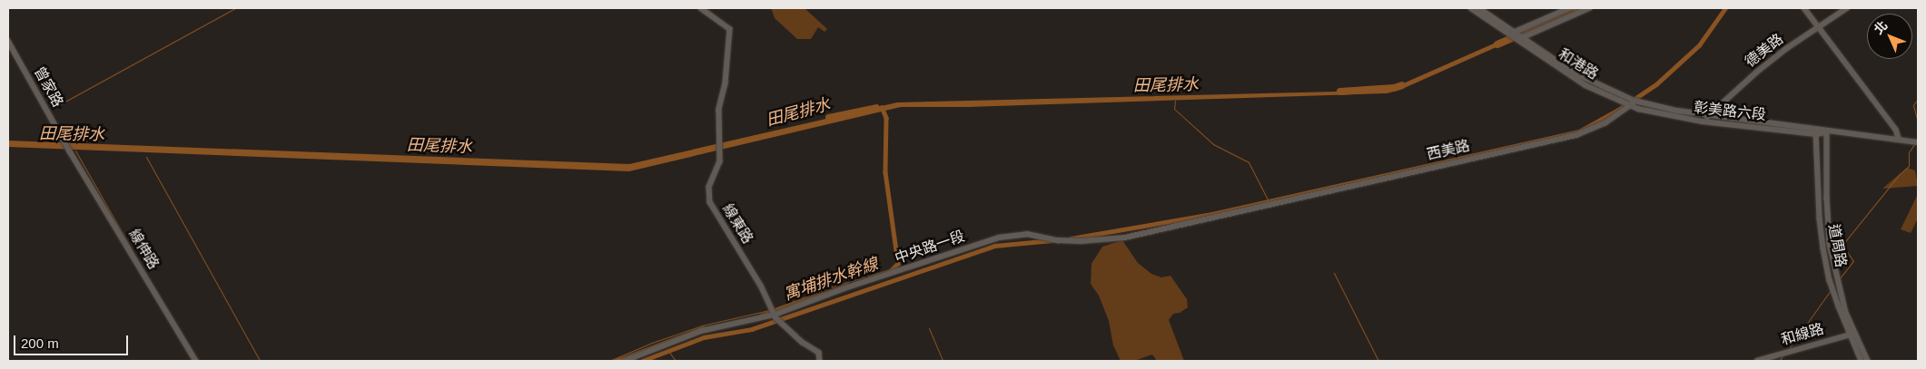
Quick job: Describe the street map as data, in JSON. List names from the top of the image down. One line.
{"streets":{"street":["德美路","和港路","曾家路","彰美路六段","西美路","線東路","道周路","中央路一段","線伸路","和線路"]},"crossings":[["德美路","彰美路六段"],["和港路","彰美路六段"],["和港路","西美路"],["曾家路","線伸路"],["彰美路六段","西美路"],["彰美路六段","道周路"],["西美路","中央路一段"],["線東路","中央路一段"],["道周路","和線路"]],"water":["田尾排水","寓埔排水幹線"],"scale_bar":"200 m","north":"top left"}
